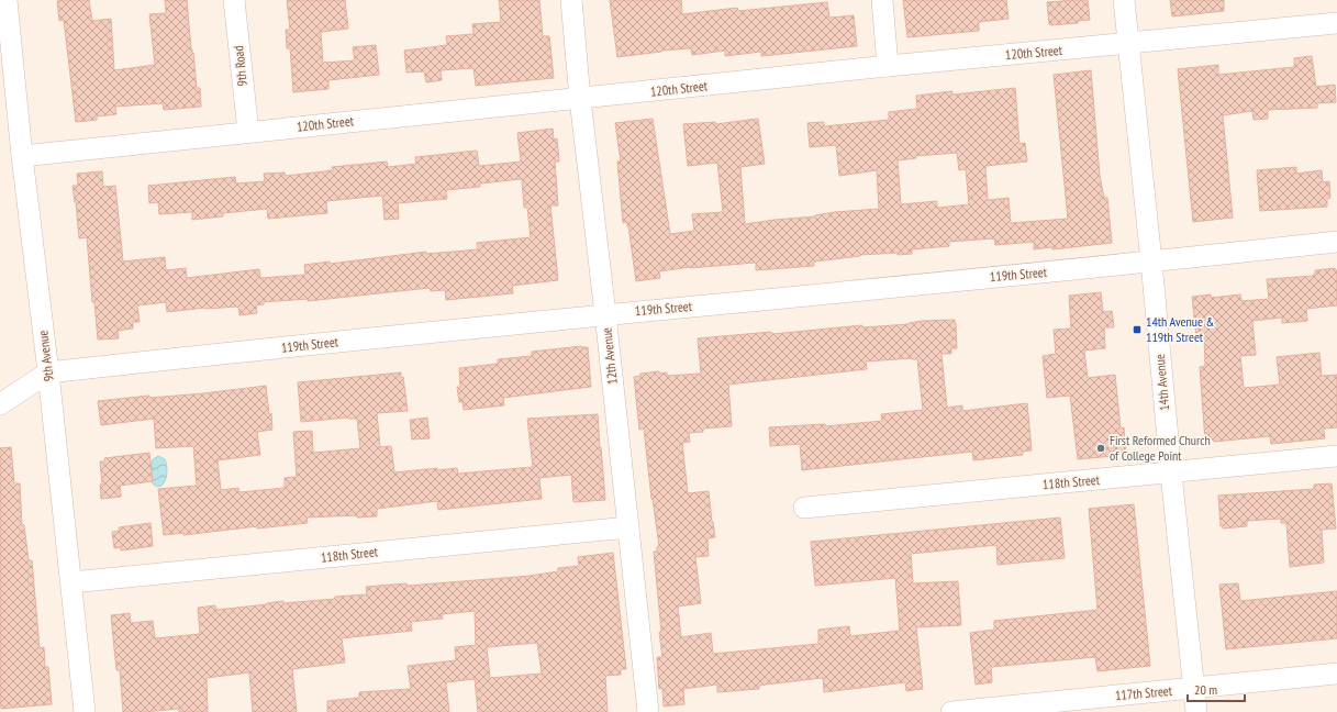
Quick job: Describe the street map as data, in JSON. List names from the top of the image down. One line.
{"streets":{"street":["120th Street","9th Road","119th Street","9th Avenue","12th Avenue","14th Avenue","118th Street","117th Street"]},"crossings":[["120th Street","9th Road"],["120th Street","9th Avenue"],["120th Street","12th Avenue"],["120th Street","14th Avenue"],["119th Street","9th Avenue"],["119th Street","12th Avenue"],["119th Street","14th Avenue"],["9th Avenue","118th Street"],["12th Avenue","118th Street"],["14th Avenue","118th Street"],["14th Avenue","117th Street"]],"places":{"transit":["14th Avenue & 119th Street"],"other":["First Reformed Church of College Point"]},"scale_bar":"20 m"}
